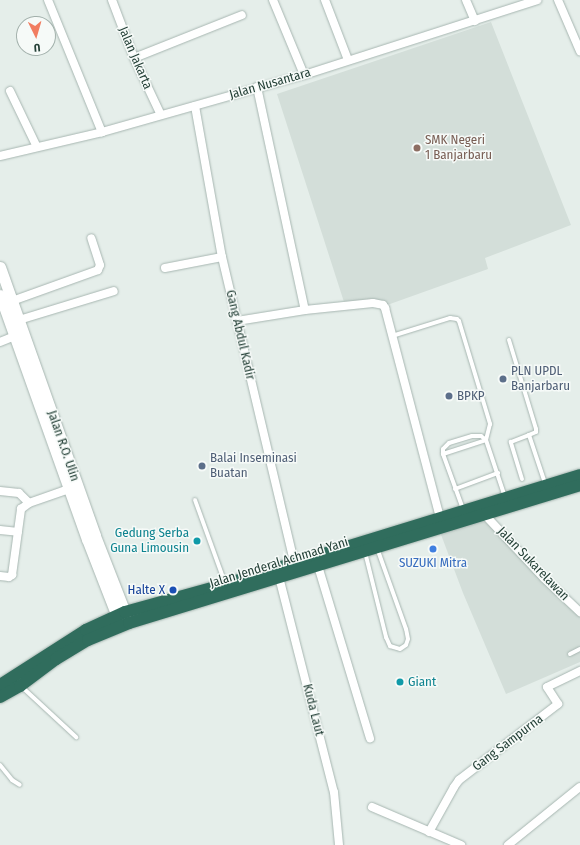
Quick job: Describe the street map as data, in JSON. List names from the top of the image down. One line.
{"streets":{"highway":["Jalan Jenderal Achmad Yani"],"main road":["Jalan R.O. Ulin"],"street":["Jalan Jakarta","Jalan Nusantara","Gang Abdul Kadir","Jalan Sukarelawan","Kuda Laut","Gang Sampurna"]},"crossings":[["Jalan Jakarta","Jalan Nusantara"],["Jalan Nusantara","Gang Abdul Kadir"],["Gang Abdul Kadir","Jalan Jenderal Achmad Yani"],["Jalan R.O. Ulin","Jalan Jenderal Achmad Yani"],["Jalan Jenderal Achmad Yani","Jalan Sukarelawan"],["Jalan Jenderal Achmad Yani","Kuda Laut"]],"places":["SMK Negeri 1 Banjarbaru","PLN UPDL Banjarbaru","BPKP","Balai Inseminasi Buatan","Gedung Serba Guna Limousin","SUZUKI Mitra","Halte X","Giant"],"north":"bottom"}
